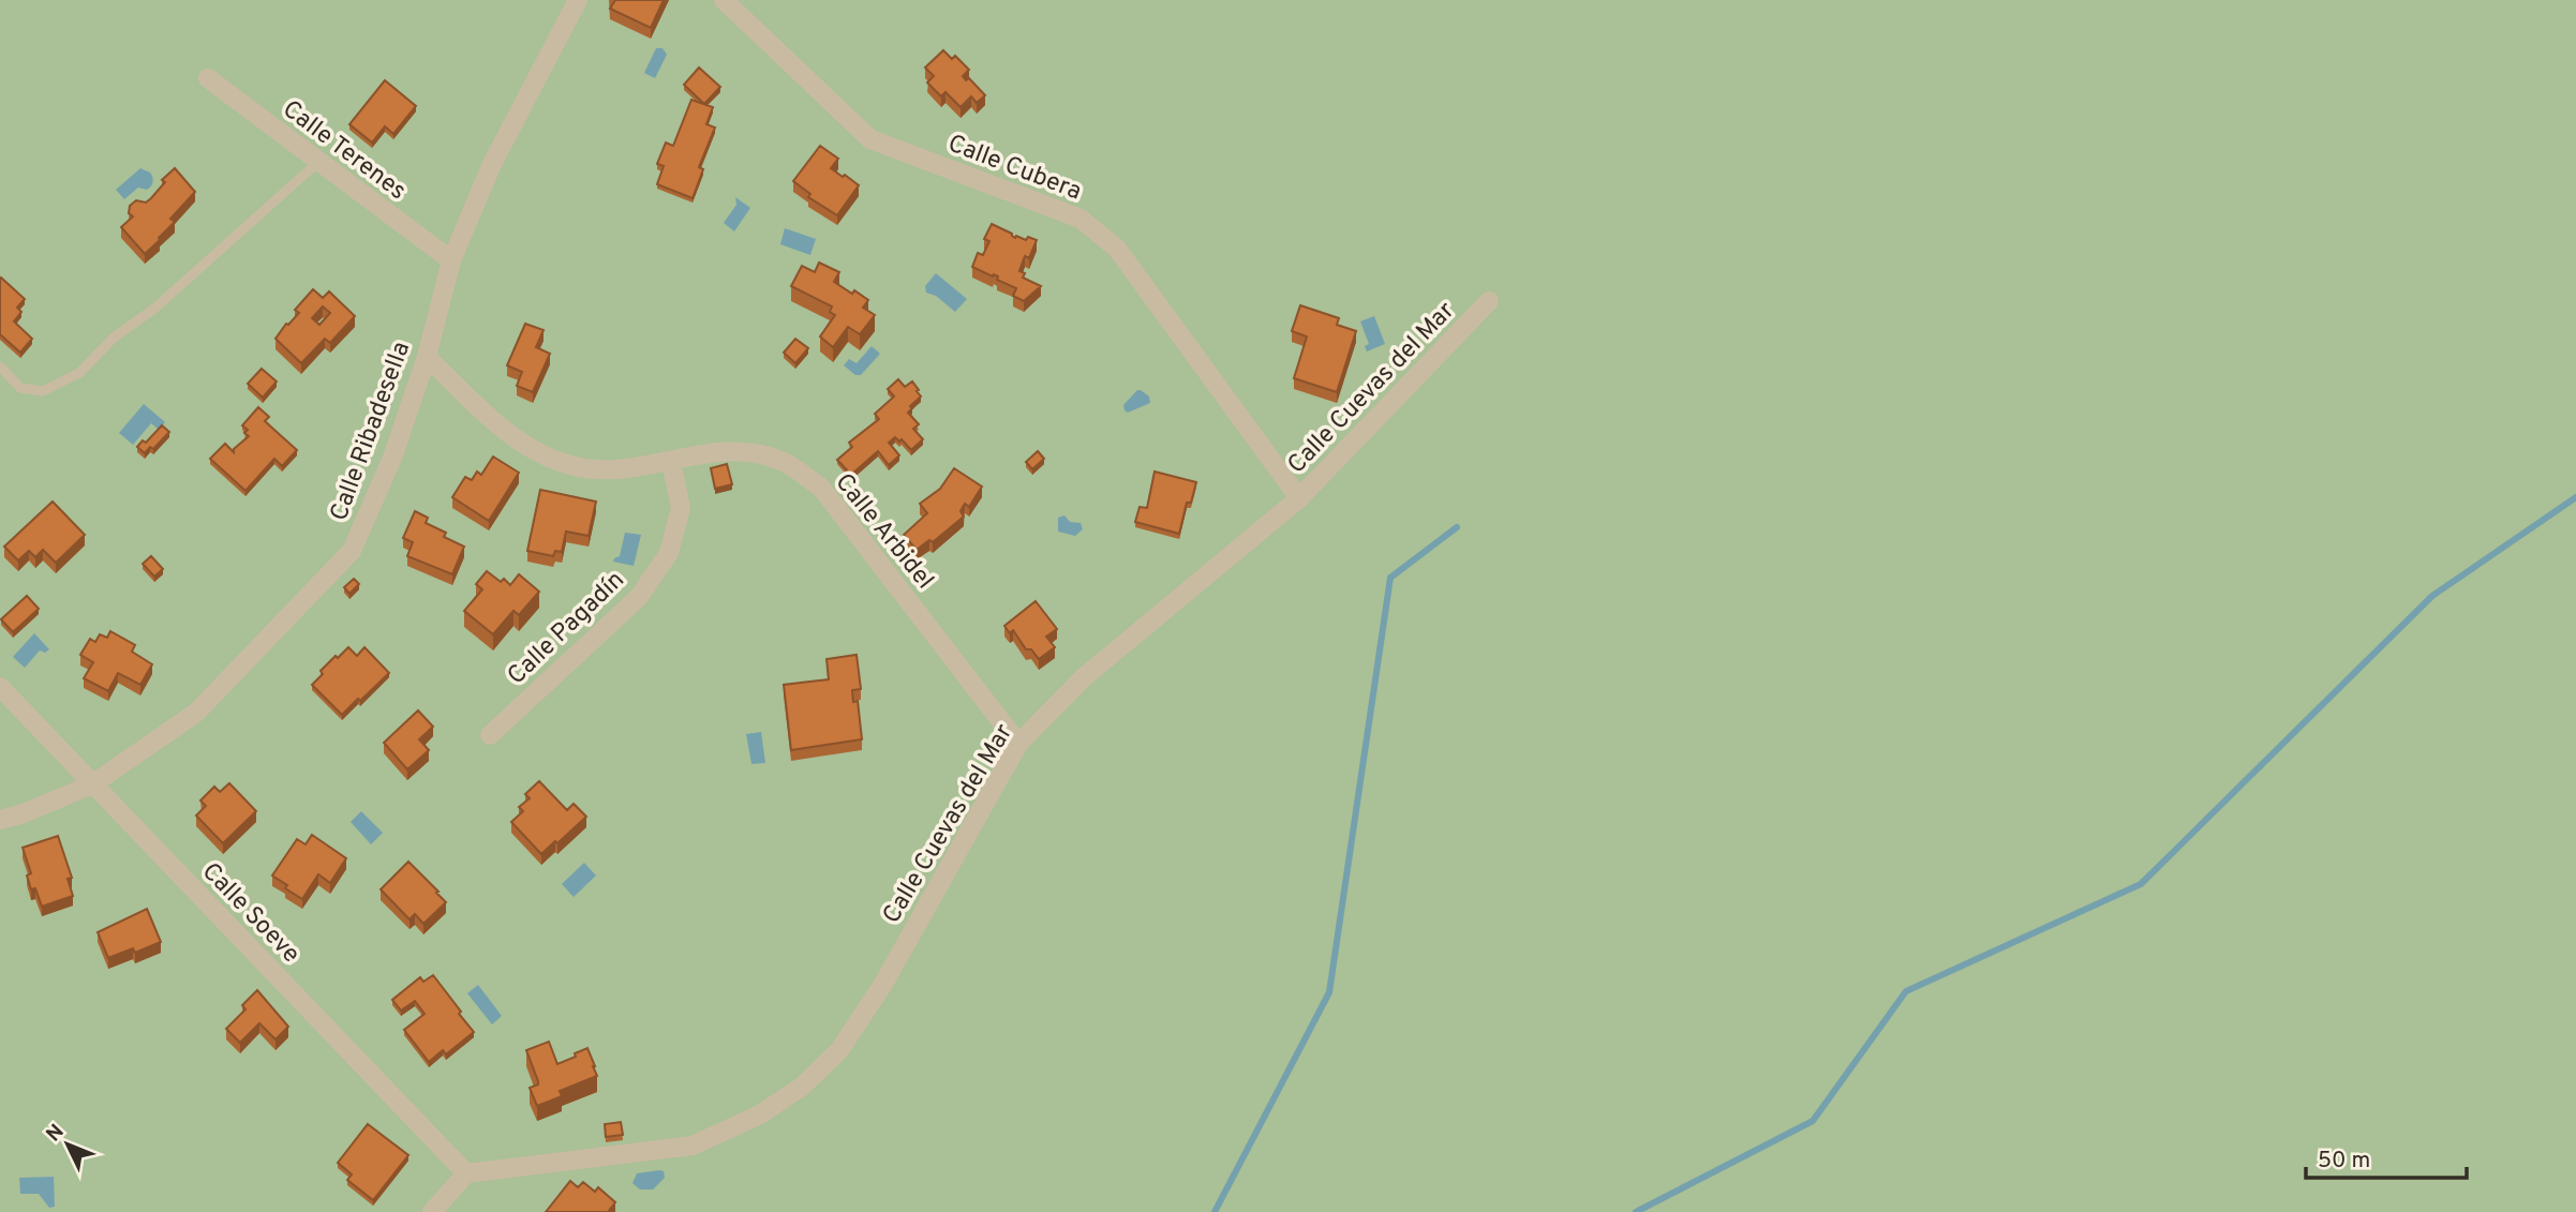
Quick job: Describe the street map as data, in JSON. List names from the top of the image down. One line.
{"streets":{"street":["Calle Terenes","Calle Cubera","Calle Cuevas del Mar","Calle Ribadesella","Calle Arbidel","Calle Pagadín","Calle Soeve"]},"crossings":[["Calle Terenes","Calle Ribadesella"],["Calle Cubera","Calle Cuevas del Mar"],["Calle Cuevas del Mar","Calle Arbidel"],["Calle Cuevas del Mar","Calle Soeve"],["Calle Ribadesella","Calle Arbidel"],["Calle Ribadesella","Calle Soeve"],["Calle Arbidel","Calle Pagadín"]],"scale_bar":"50 m","north":"top left"}
